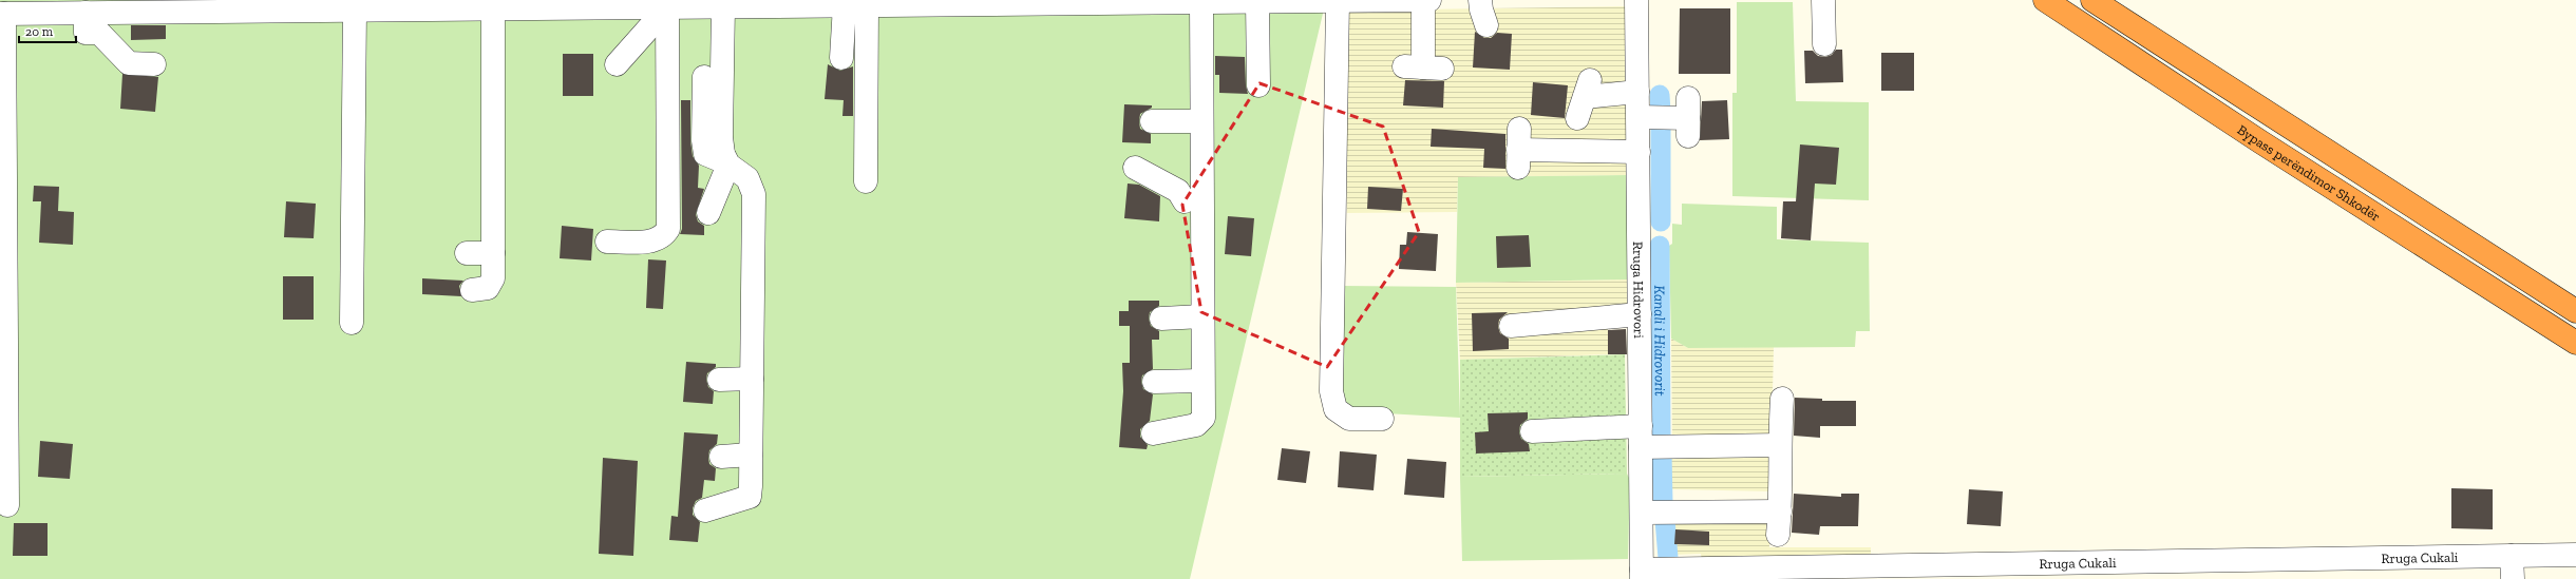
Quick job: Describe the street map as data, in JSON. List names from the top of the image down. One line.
{"streets":{"highway":["Bypass perëndimor Shkodër"],"street":["Rruga Hidrovori","Rruga Cukali"]},"crossings":[["Rruga Hidrovori","Rruga Cukali"]],"water":["Kanali i Hidrovorit"],"scale_bar":"20 m"}
